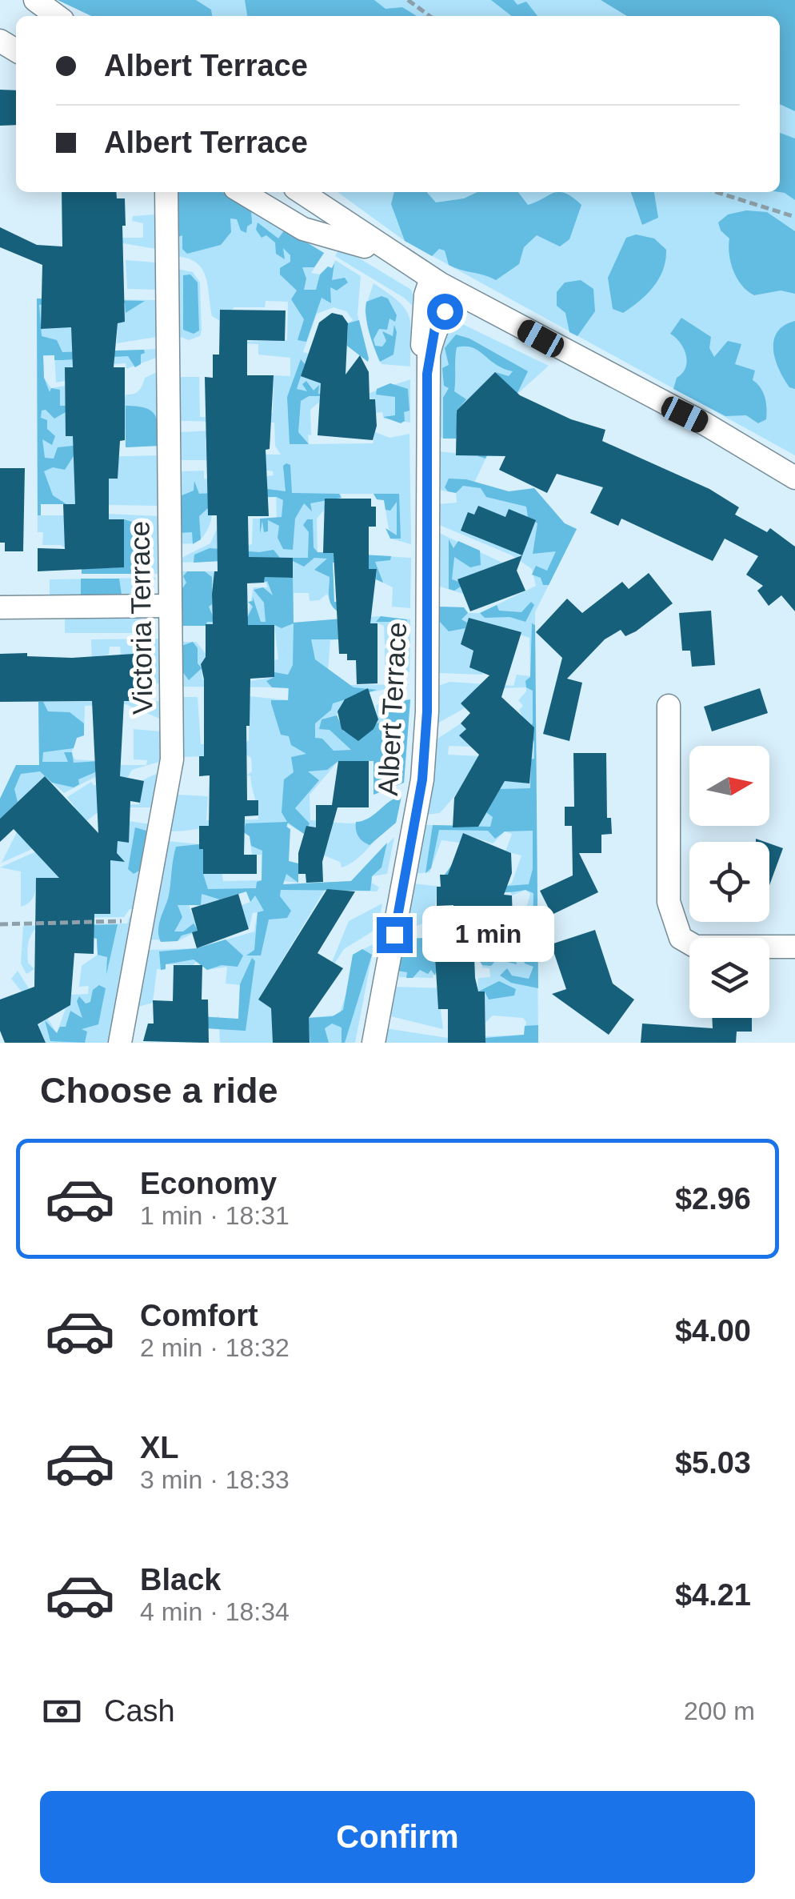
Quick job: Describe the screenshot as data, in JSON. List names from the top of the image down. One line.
{"streets":{"street":["Victoria Terrace","Albert Terrace"]},"north":"right","page":{"banner":["Albert Terrace","Albert Terrace"],"bubble":"1 min","heading":"Choose a ride","list":[{"name":"Economy","note":"1 min · 18:31","value":"$2.96"},{"name":"Comfort","note":"2 min · 18:32","value":"$4.00"},{"name":"XL","note":"3 min · 18:33","value":"$5.03"},{"name":"Black","note":"4 min · 18:34","value":"$4.21"}],"pay":["Cash","200 m"],"buttons":"Confirm"}}
